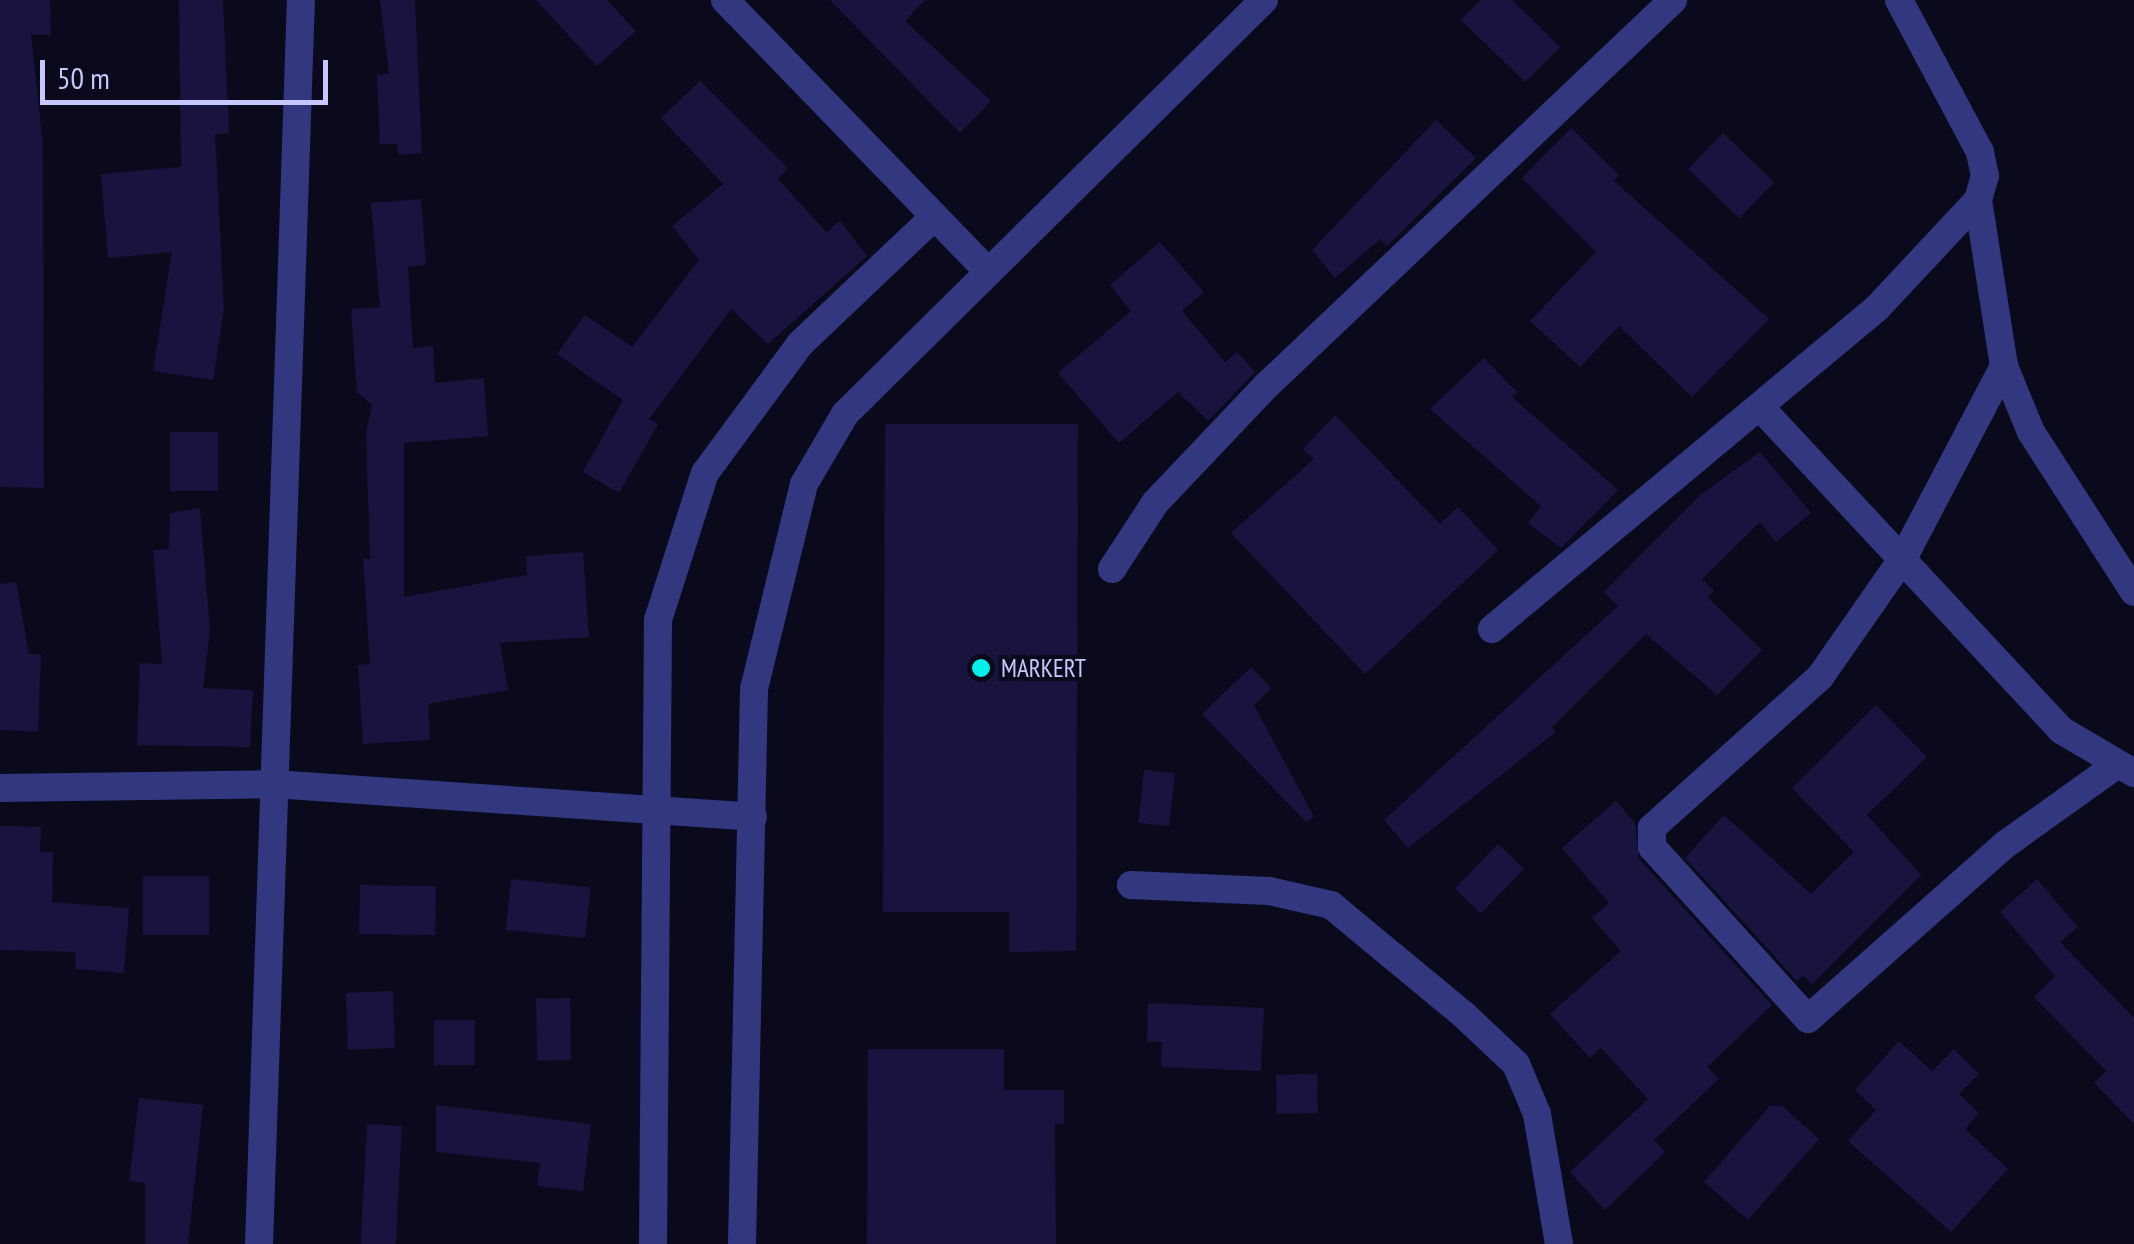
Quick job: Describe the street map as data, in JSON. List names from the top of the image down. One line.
{"places":["MARKERT"],"scale_bar":"50 m"}
